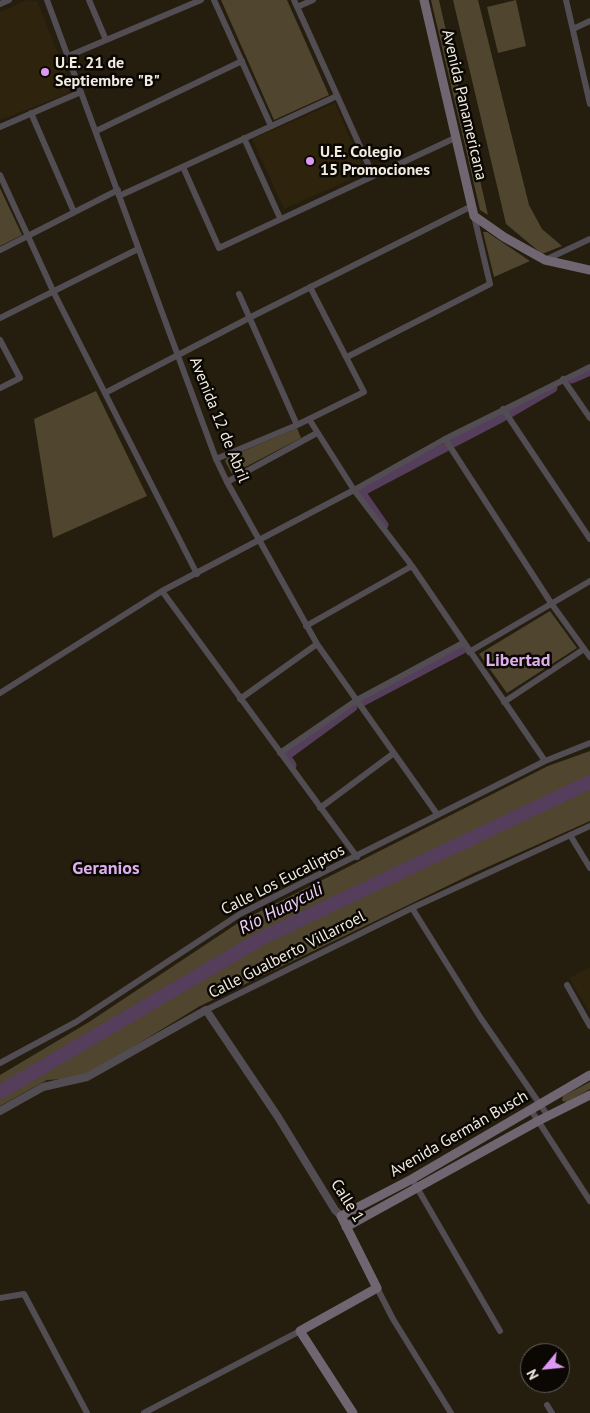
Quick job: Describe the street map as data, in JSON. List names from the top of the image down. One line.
{"streets":{"main road":["Avenida Panamericana","Avenida Germán Busch","Calle 1"],"street":["Avenida 12 de Abril","Calle Los Eucaliptos","Calle Gualberto Villarroel"]},"crossings":[["Avenida 12 de Abril","Calle Los Eucaliptos"],["Calle Gualberto Villarroel","Calle 1"],["Avenida Germán Busch","Calle 1"]],"districts":["Libertad","Geranios"],"water":["Río Huayculi"],"places":["U.E. 21 de Septiembre \"B\"","U.E. Colegio 15 Promociones"],"north":"bottom left"}
